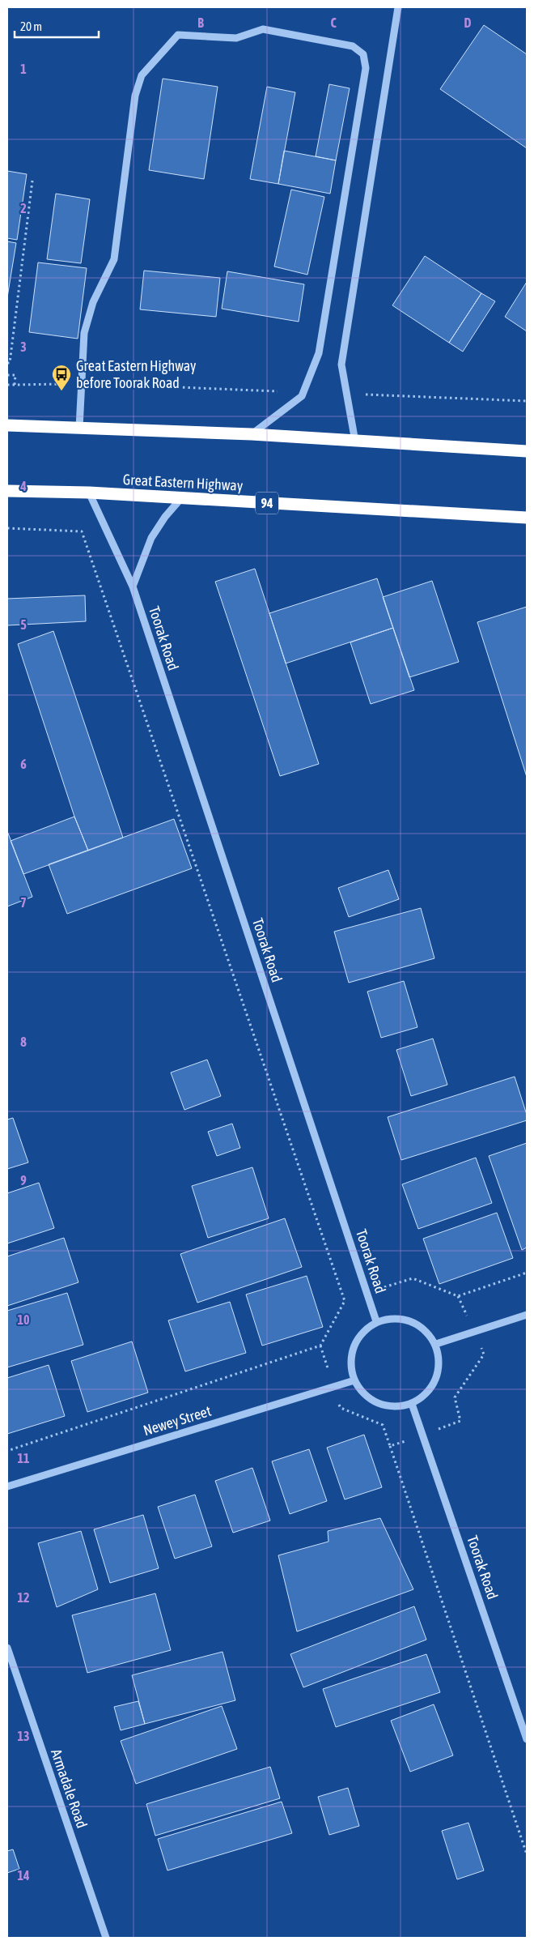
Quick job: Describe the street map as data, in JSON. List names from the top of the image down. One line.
{"streets":{"highway":["Great Eastern Highway","94"],"street":["Toorak Road","Newey Street","Armadale Road"]},"crossings":[["Great Eastern Highway","Toorak Road"],["Toorak Road","Newey Street"]],"places":{"bus stop":["Great Eastern Highway before Toorak Road"]},"scale_bar":"20 m","grid":{"columns":["B","C","D"],"rows":["1","2","3","4","5","6","7","8","9","10","11","12","13","14"]}}
